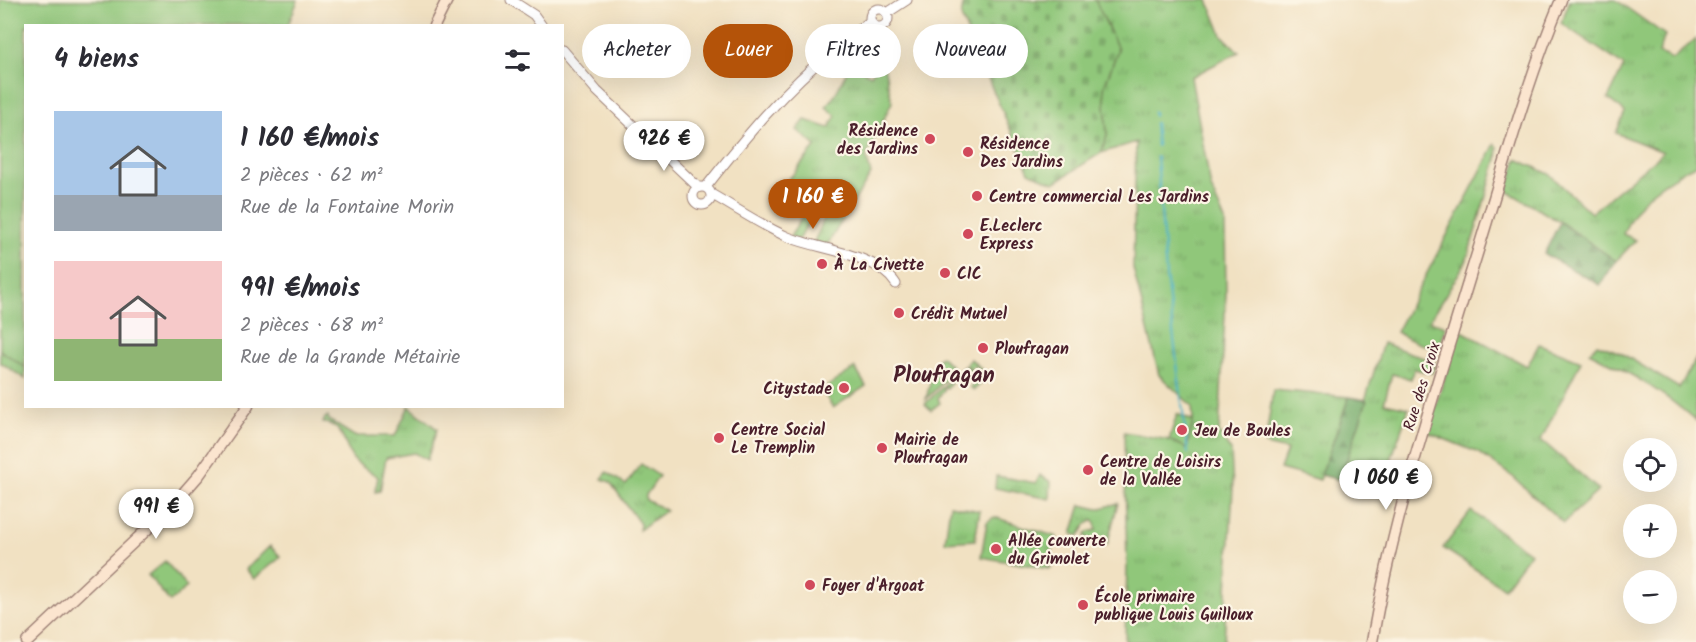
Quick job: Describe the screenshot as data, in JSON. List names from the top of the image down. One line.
{"streets":{"main road":["Rue des Croix"]},"districts":["Ploufragan"],"places":["Résidence des Jardins","Résidence Des Jardins","Centre commercial Les Jardins","E.Leclerc Express","À La Civette","CIC","Crédit Mutuel","Ploufragan","Citystade","Jeu de Boules","Centre Social Le Tremplin","Mairie de Ploufragan","Centre de Loisirs de la Vallée","Allée couverte du Grimolet","Foyer d'Argoat","École primaire publique Louis Guilloux"],"page":{"chip":["Acheter","Louer","Filtres","Nouveau"],"heading":"4 biens","list":[{"name":"1 160 €/mois","note":"2 pièces · 62 m² · Rue de la Fontaine Morin"},{"name":"991 €/mois","note":"2 pièces · 68 m² · Rue de la Grande Métairie"}],"price":["926 €","1 160 €","1 060 €","991 €"],"map_buttons":["+","−"]}}
